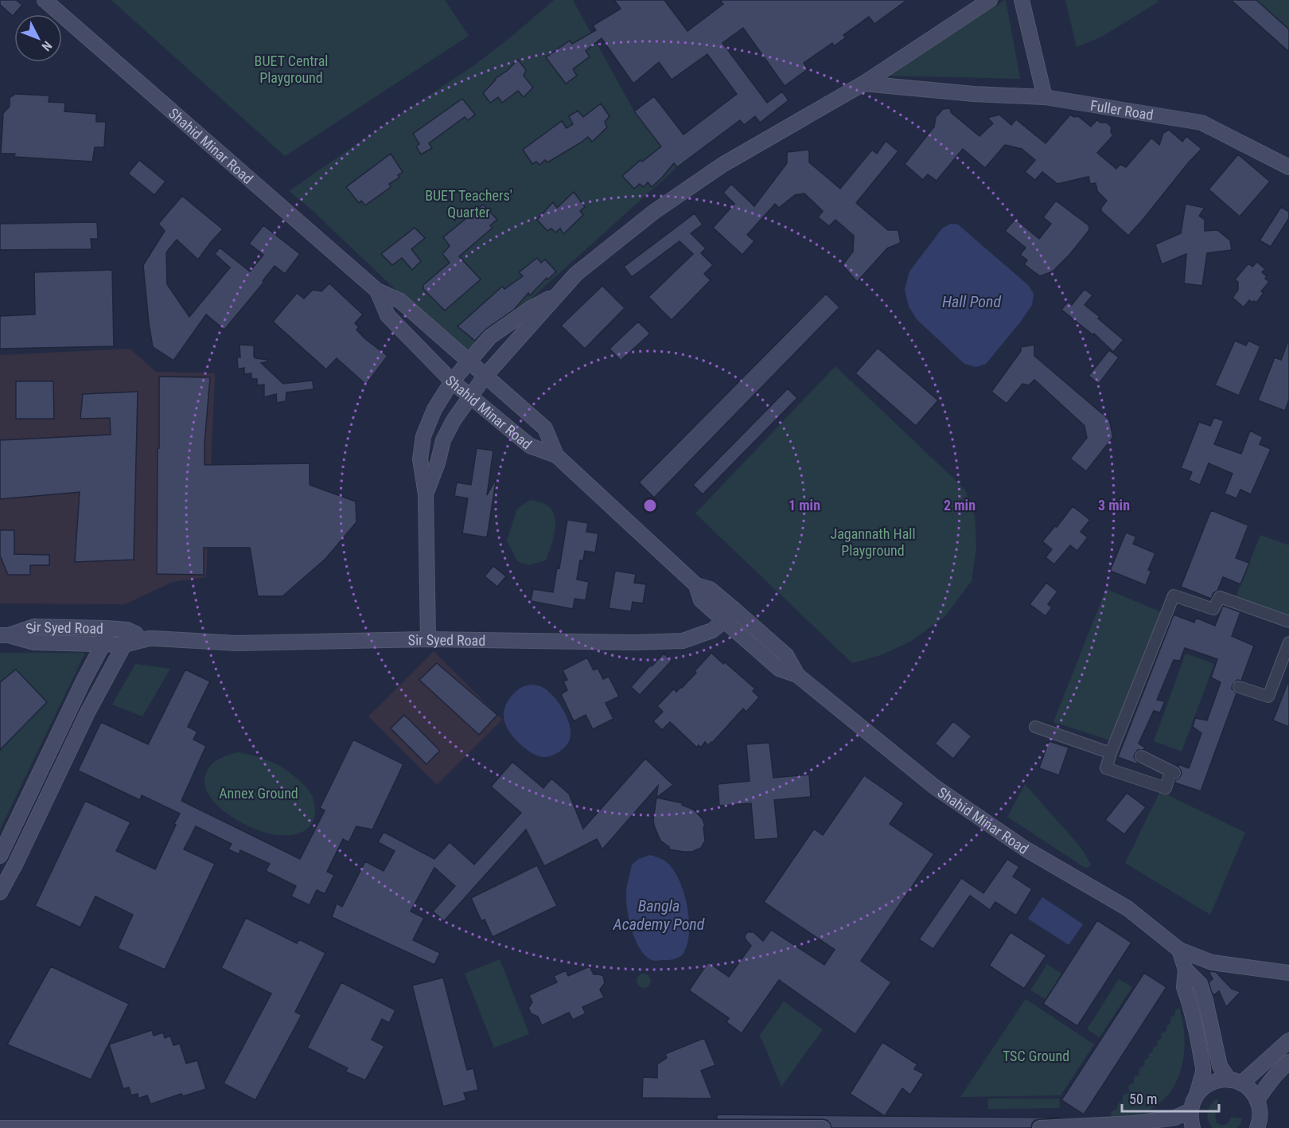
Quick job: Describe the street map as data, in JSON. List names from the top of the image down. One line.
{"streets":{"main road":["Fuller Road","Shahid Minar Road","Sir Syed Road"]},"crossings":[["Shahid Minar Road","Sir Syed Road"]],"water":["Hall Pond","Bangla Academy Pond"],"parks":["BUET Central Playground","BUET Teachers' Quarter","Jagannath Hall Playground","Annex Ground","TSC Ground"],"scale_bar":"50 m","north":"bottom right","rings":["1 min","2 min","3 min"]}
